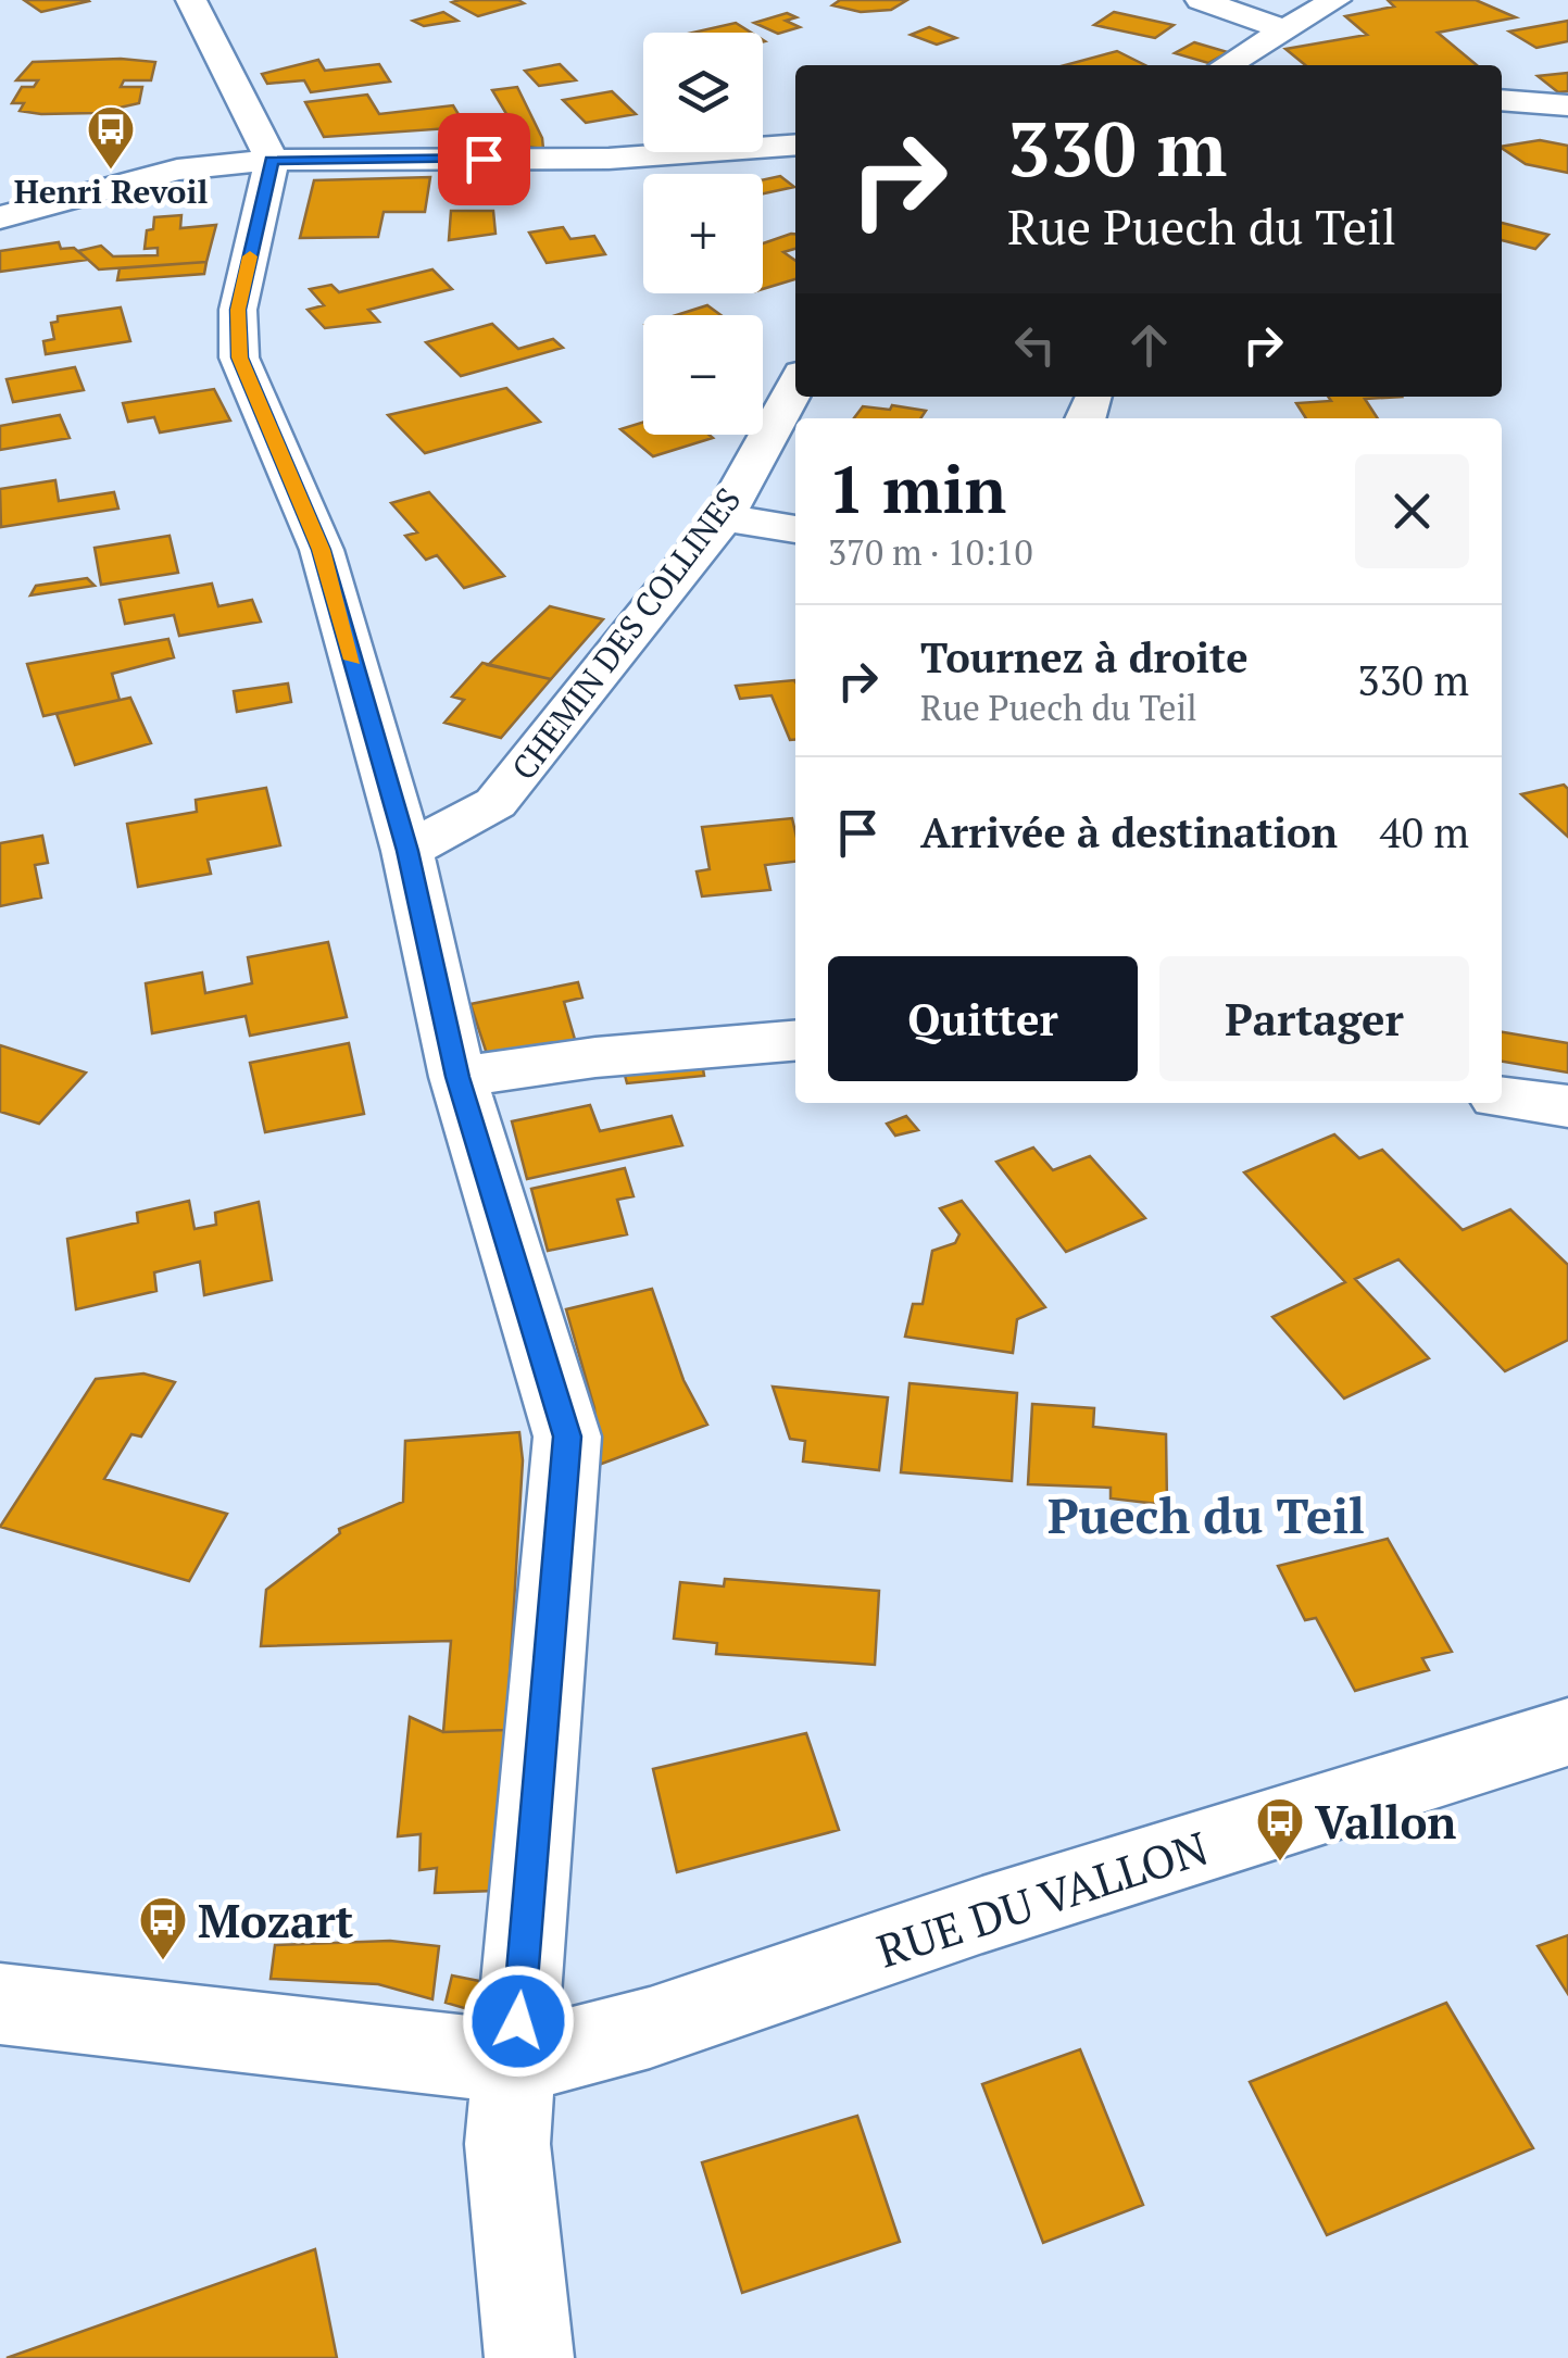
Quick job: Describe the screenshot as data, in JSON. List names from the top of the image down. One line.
{"streets":{"street":["CHEMIN DES COLLINES","RUE DU VALLON"]},"districts":["Puech du Teil"],"places":{"bus stop":["Henri Revoil","Vallon","Mozart"]},"page":{"map_buttons":["+","−"],"turn":["330 m","Rue Puech du Teil"],"heading":["1 min","370 m · 10:10"],"list":[{"name":"Tournez à droite","note":"Rue Puech du Teil","value":"330 m"},{"name":"Arrivée à destination","value":"40 m"}],"buttons":["Quitter","Partager"]}}
